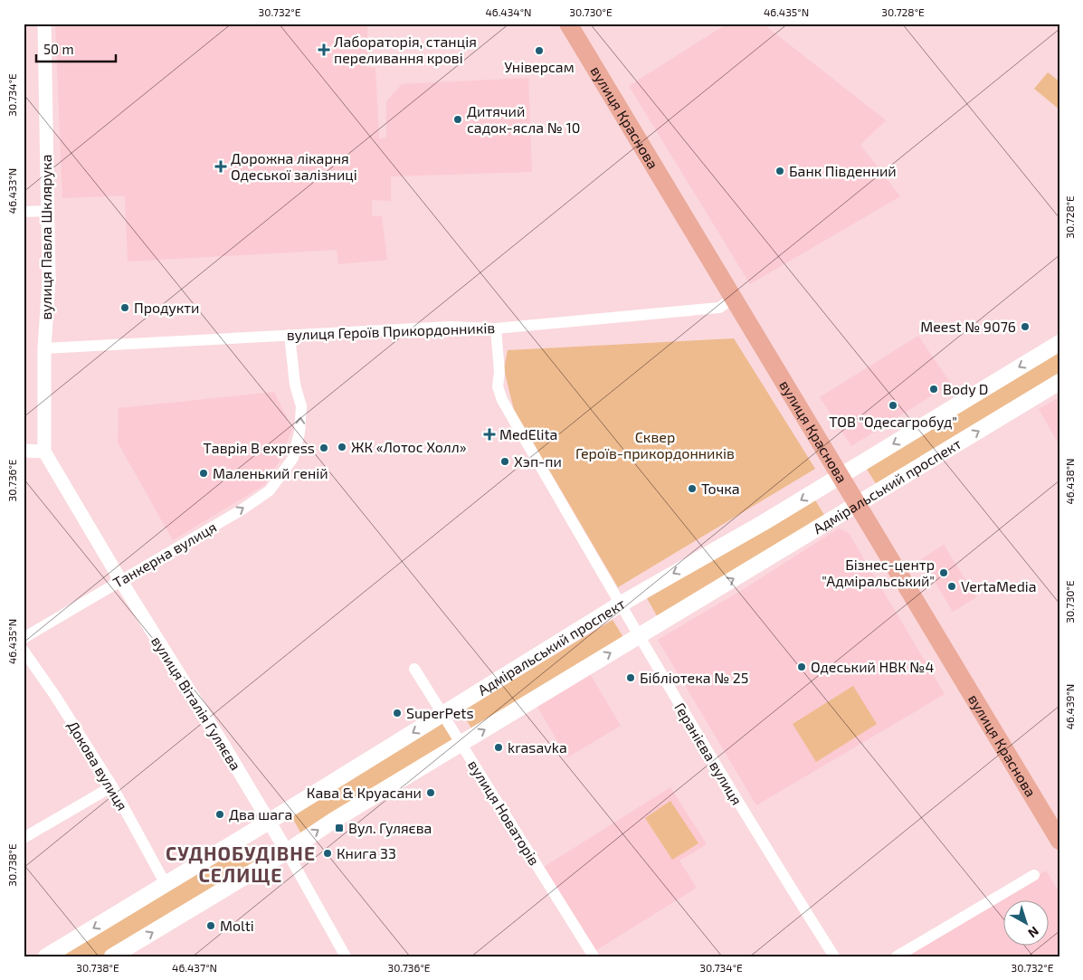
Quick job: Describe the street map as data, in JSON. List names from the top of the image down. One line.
{"streets":{"main road":["вулиця Краснова","Адміральський проспект"],"street":["вулиця Павла Шклярука","вулиця Героїв Прикордонників","Танкерна вулиця","вулиця Віталія Гуляєва","Геранієва вулиця","Докова вулиця","вулиця Новаторів"]},"crossings":[["вулиця Краснова","вулиця Героїв Прикордонників"],["вулиця Краснова","Адміральський проспект"],["вулиця Павла Шклярука","вулиця Героїв Прикордонників"],["вулиця Павла Шклярука","вулиця Віталія Гуляєва"],["вулиця Героїв Прикордонників","Танкерна вулиця"],["вулиця Героїв Прикордонників","Геранієва вулиця"],["Адміральський проспект","вулиця Віталія Гуляєва"],["Адміральський проспект","Геранієва вулиця"],["Адміральський проспект","Докова вулиця"],["Адміральський проспект","вулиця Новаторів"],["Танкерна вулиця","вулиця Віталія Гуляєва"]],"one_way":["Танкерна вулиця"],"districts":["СУДНОБУДІВНЕ СЕЛИЩЕ"],"parks":["Сквер Героїв-прикордонників"],"places":{"health":["Лабораторія, станція переливання крові","Дорожна лікарня Одеської залізниці","MedElita"],"other":["Універсам","Дитячий садок-ясла № 10","Банк Південний","Продукти","Meest № 9076","Body D","ТОВ \"Одесагробуд\"","ЖК «Лотос Холл»","Таврія В express","Хэп-пи","Маленький геній","Точка","Бізнес-центр \"Адміральський\"","VertaMedia","Одеський НВК №4","Бібліотека № 25","SuperPets","krasavka","Кава & Круасани","Два шага","Книга 33","Molti"],"transit":["Вул. Гуляєва"]},"scale_bar":"50 m","north":"bottom right","coordinates":["30.732°E","46.434°N","30.730°E","46.435°N","30.728°E","30.734°E","46.433°N","30.736°E","46.438°N","46.439°N","30.738°E","46.437°N"]}
